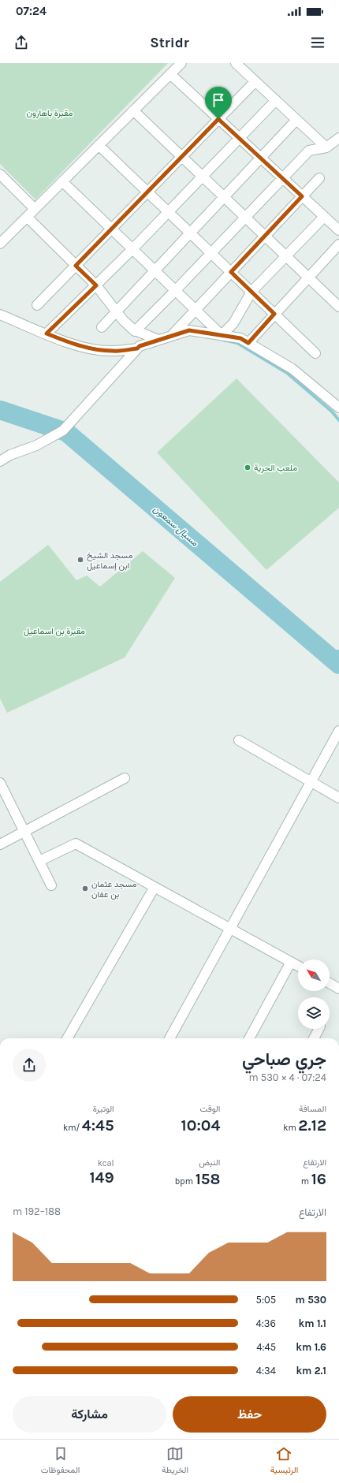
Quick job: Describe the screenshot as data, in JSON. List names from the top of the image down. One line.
{"water":["مسيال سمعون"],"parks":["مقبرة باهارون","مقبرة بن اسماعيل"],"places":["ملعب الحرية","مسجد الشيخ ابن إسماعيل","مسجد عثمان بن عفان"],"north":"top left","page":{"status":"07:24","header":"Stridr","heading":["جري صباحي","07:24 · 4 × 530 m"],"stats":[["المسافة","2.12 km"],["الوقت","10:04"],["الوتيرة","4:45 /km"],["الارتفاع","16 m"],["النبض","158 bpm"],["kcal","149"]],"chart":["الارتفاع","188–192 m"],"list":[{"name":"530 m","note":"5:05"},{"name":"1.1 km","note":"4:36"},{"name":"1.6 km","note":"4:45"},{"name":"2.1 km","note":"4:34"}],"buttons":["حفظ","مشاركة"],"tabs":["الرئيسية","الخريطة","المحفوظات"]}}
